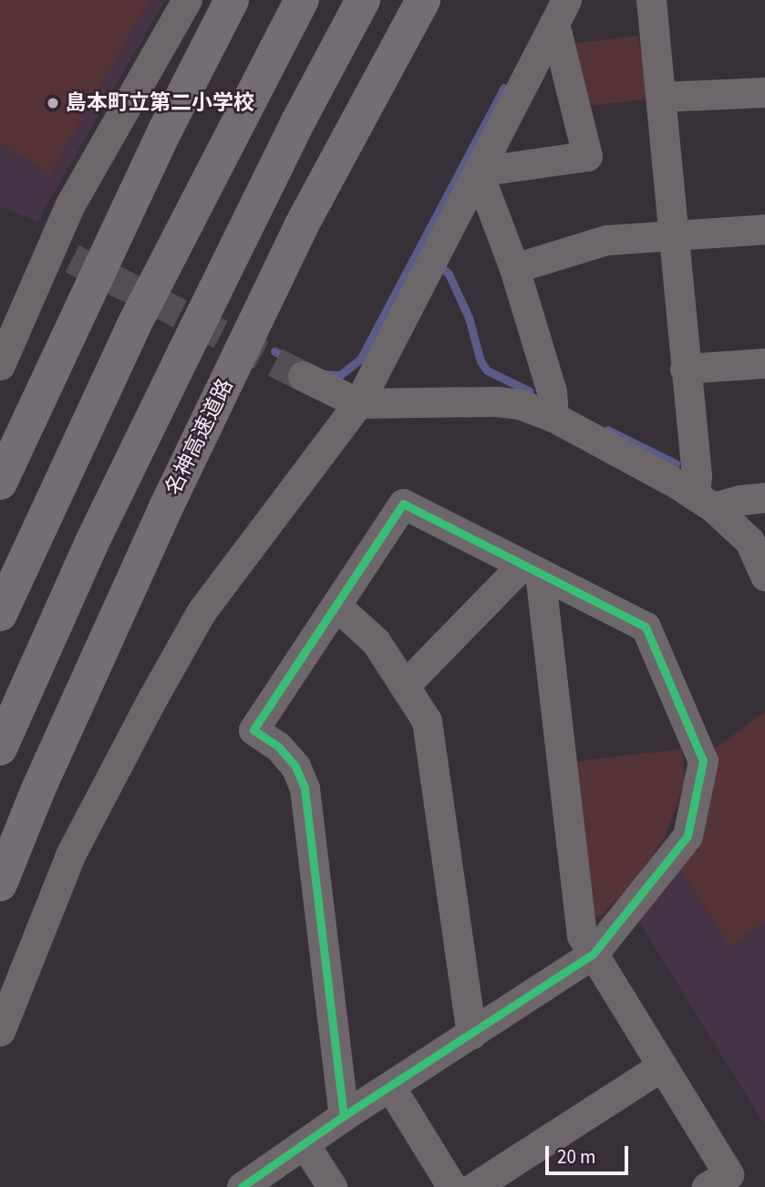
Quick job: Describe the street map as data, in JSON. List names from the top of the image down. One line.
{"streets":{"highway":["名神高速道路"]},"places":["島本町立第二小学校"],"scale_bar":"20 m"}
